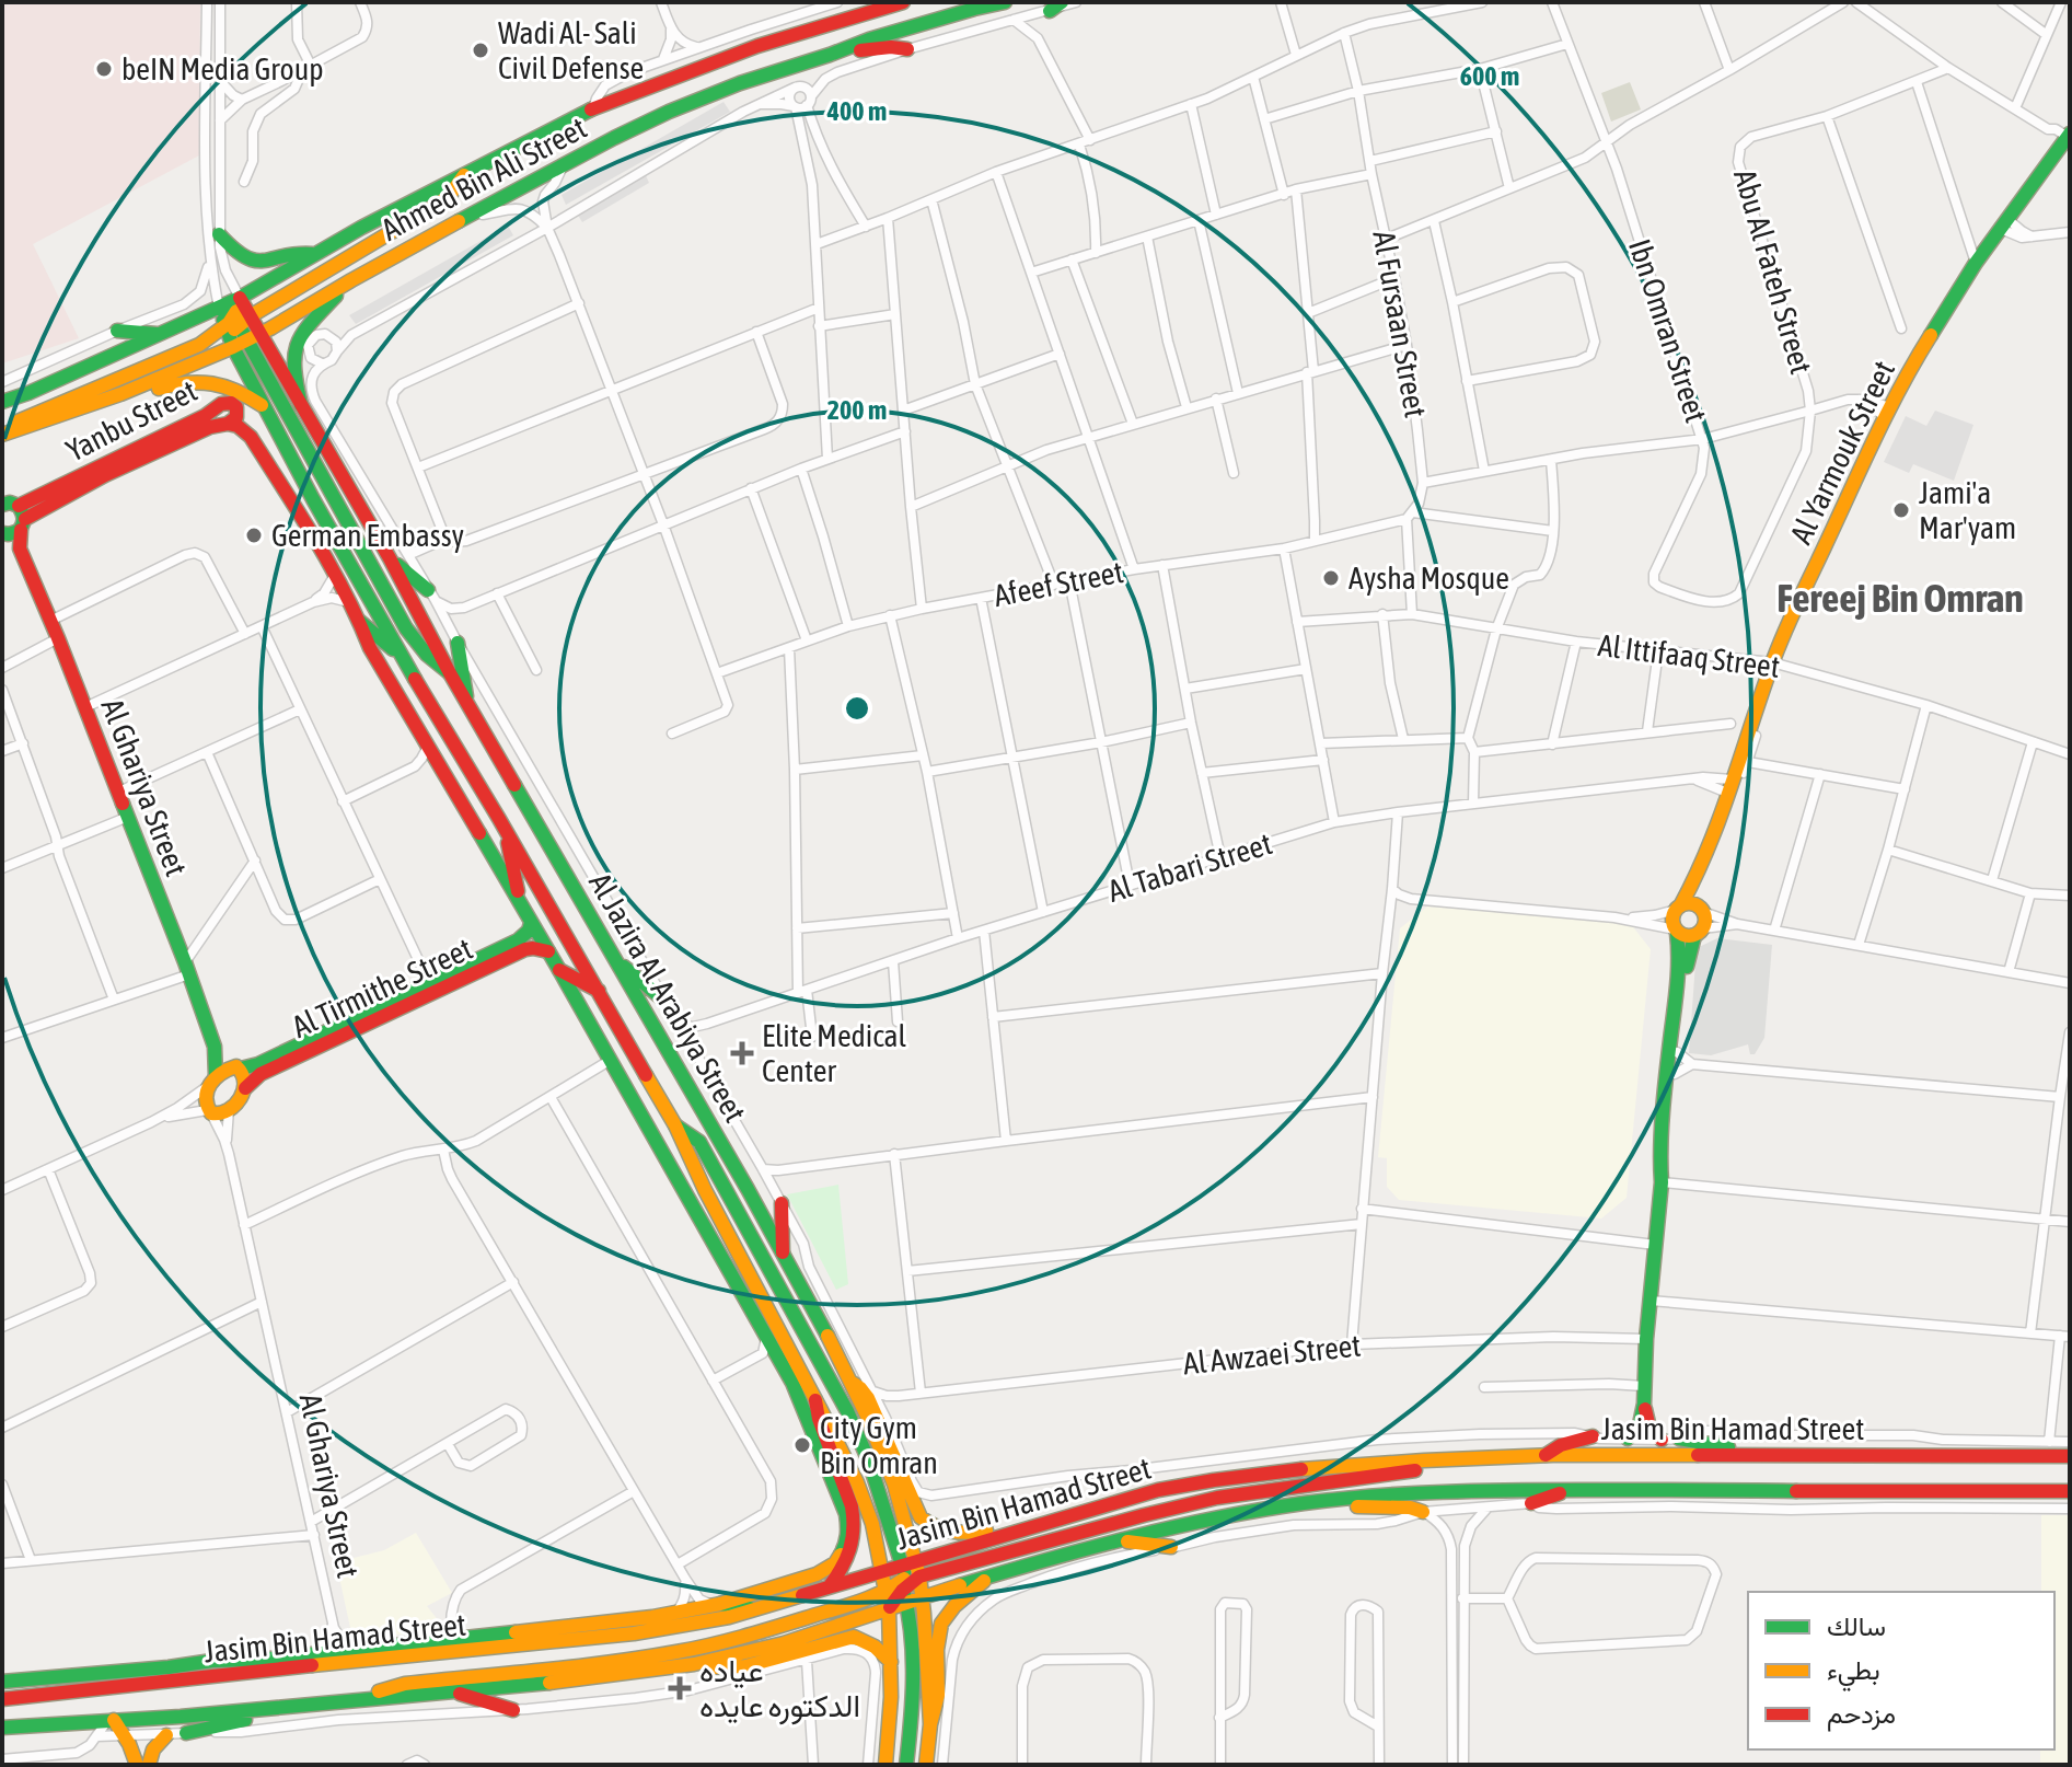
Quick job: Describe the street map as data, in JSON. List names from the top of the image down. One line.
{"streets":{"main road":["Ahmed Bin Ali Street","Yanbu Street","Al Yarmouk Street","Al Ghariya Street","Al Tirmithe Street","Al Jazira Al Arabiya Street","Jasim Bin Hamad Street"],"street":["Abu Al Fateh Street","Al Fursaan Street","Ibn Omran Street","Afeef Street","Al Ittifaaq Street","Al Tabari Street","Al Awzaei Street"]},"crossings":[["Ahmed Bin Ali Street","Al Jazira Al Arabiya Street"],["Abu Al Fateh Street","Ibn Omran Street"],["Al Fursaan Street","Afeef Street"],["Al Fursaan Street","Al Ittifaaq Street"],["Yanbu Street","Al Ghariya Street"],["Al Yarmouk Street","Al Ittifaaq Street"],["Al Yarmouk Street","Al Tabari Street"],["Al Ghariya Street","Al Tirmithe Street"],["Al Ghariya Street","Jasim Bin Hamad Street"],["Al Tabari Street","Al Jazira Al Arabiya Street"],["Al Jazira Al Arabiya Street","Al Awzaei Street"],["Al Jazira Al Arabiya Street","Jasim Bin Hamad Street"]],"districts":["Fereej Bin Omran"],"places":{"other":["Wadi Al- Sali Civil Defense","beIN Media Group","Jami'a Mar'yam","German Embassy","Aysha Mosque","City Gym Bin Omran"],"health":["Elite Medical Center","عياده الدكتوره عايده"]},"legend":["سالك","بطيء","مزدحم"],"rings":["600 m","400 m","200 m"]}
